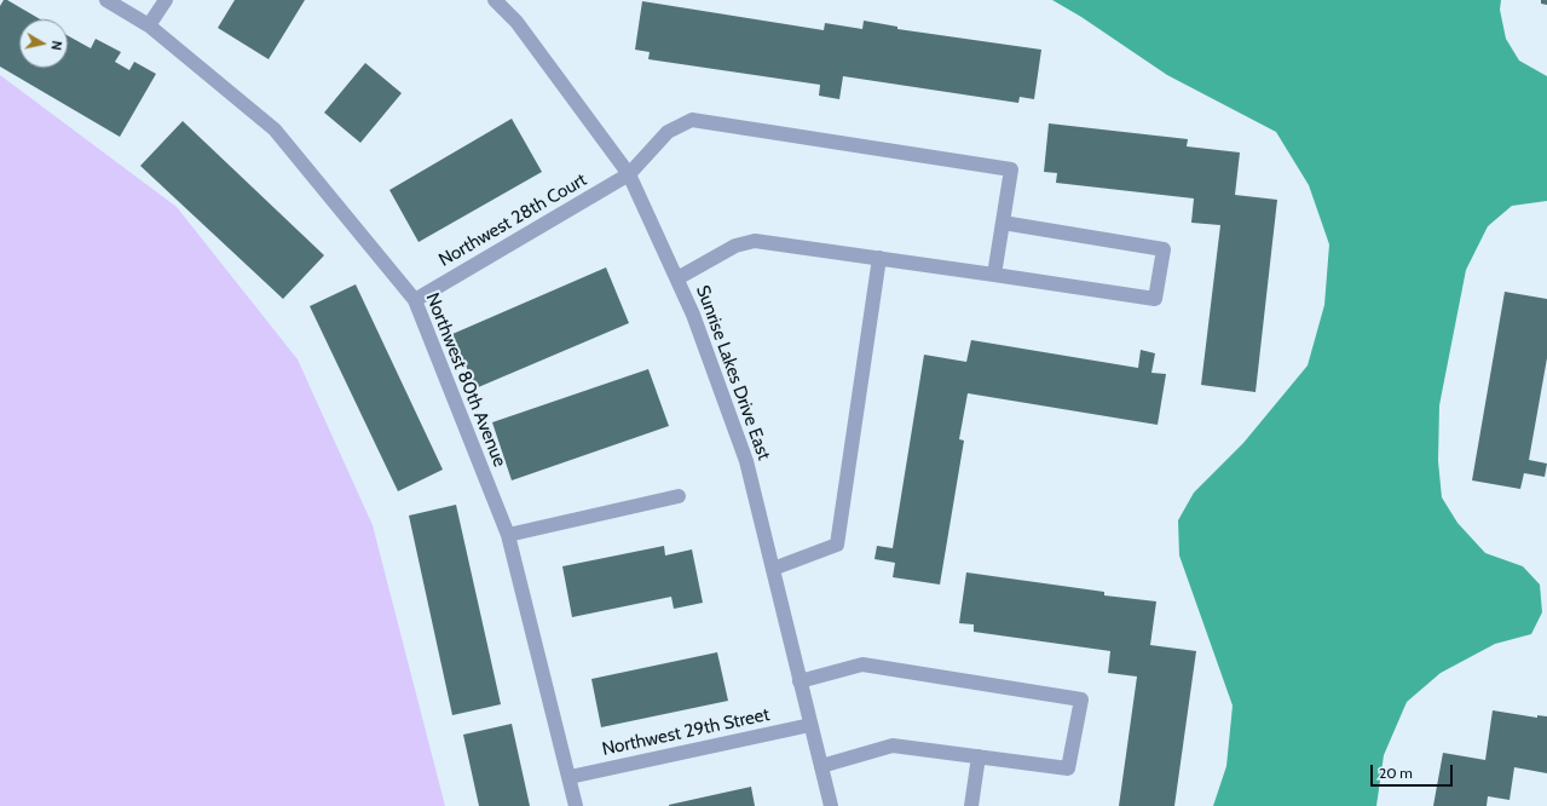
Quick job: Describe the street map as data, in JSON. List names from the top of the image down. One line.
{"streets":{"street":["Northwest 28th Court","Sunrise Lakes Drive East","Northwest 80th Avenue","Northwest 29th Street"]},"crossings":[["Northwest 28th Court","Sunrise Lakes Drive East"],["Northwest 28th Court","Northwest 80th Avenue"],["Sunrise Lakes Drive East","Northwest 29th Street"],["Northwest 80th Avenue","Northwest 29th Street"]],"scale_bar":"20 m","north":"right"}
